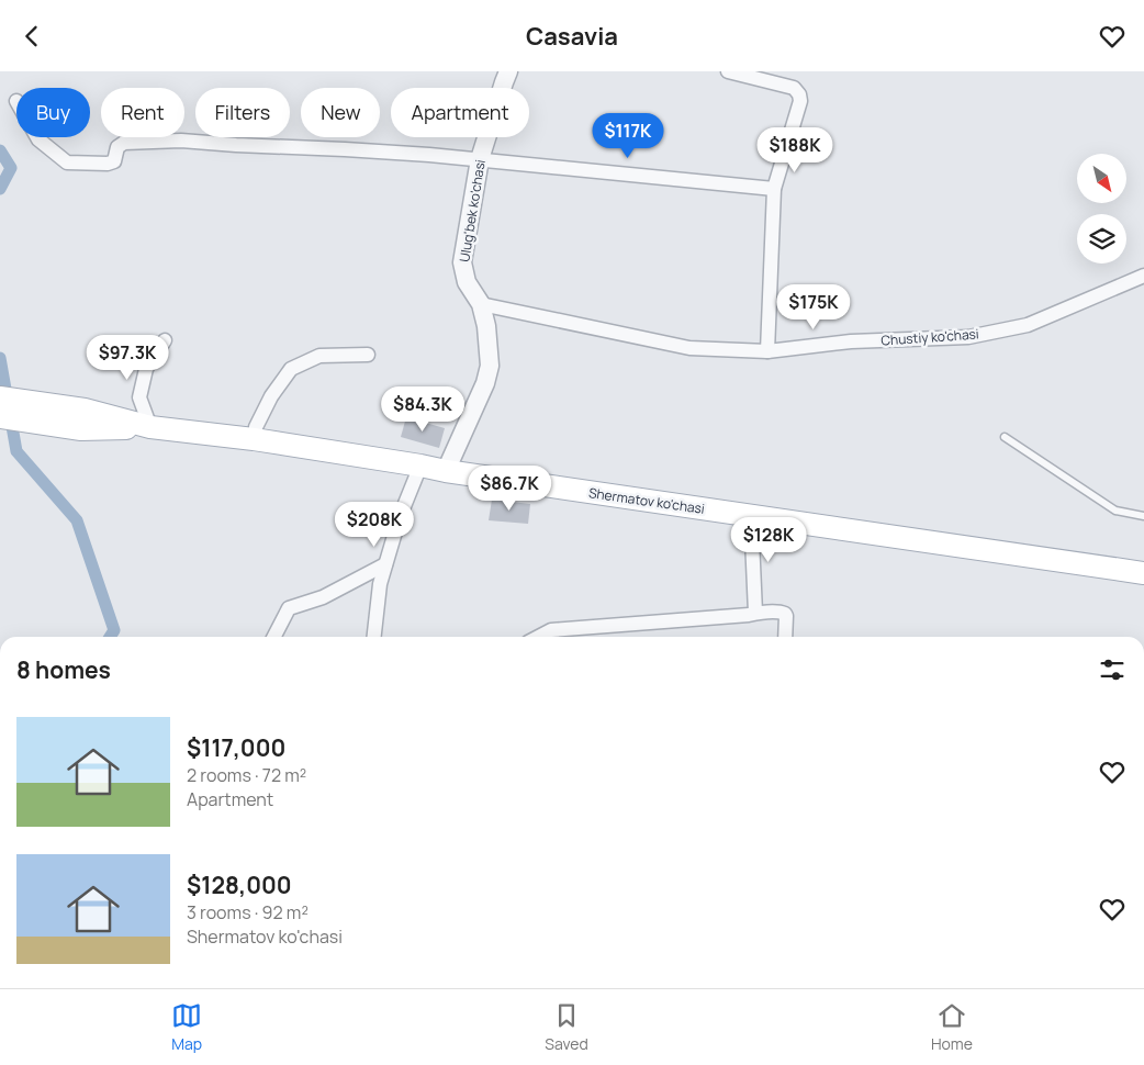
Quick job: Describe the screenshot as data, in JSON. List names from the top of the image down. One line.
{"streets":{"main road":["Shermatov ko'chasi"],"street":["Ulug'bek ko'chasi","Chustiy ko'chasi"]},"crossings":[["Ulug'bek ko'chasi","Chustiy ko'chasi"],["Ulug'bek ko'chasi","Shermatov ko'chasi"]],"north":"bottom right","page":{"header":"Casavia","chip":["Buy","Rent","Filters","New","Apartment"],"price":["$117K","$188K","$175K","$97.3K","$84.3K","$86.7K","$208K","$128K"],"heading":"8 homes","list":[{"name":"$117,000","note":"2 rooms · 72 m² · Apartment"},{"name":"$128,000","note":"3 rooms · 92 m² · Shermatov ko'chasi"}],"tabs":["Map","Saved","Home"]}}
